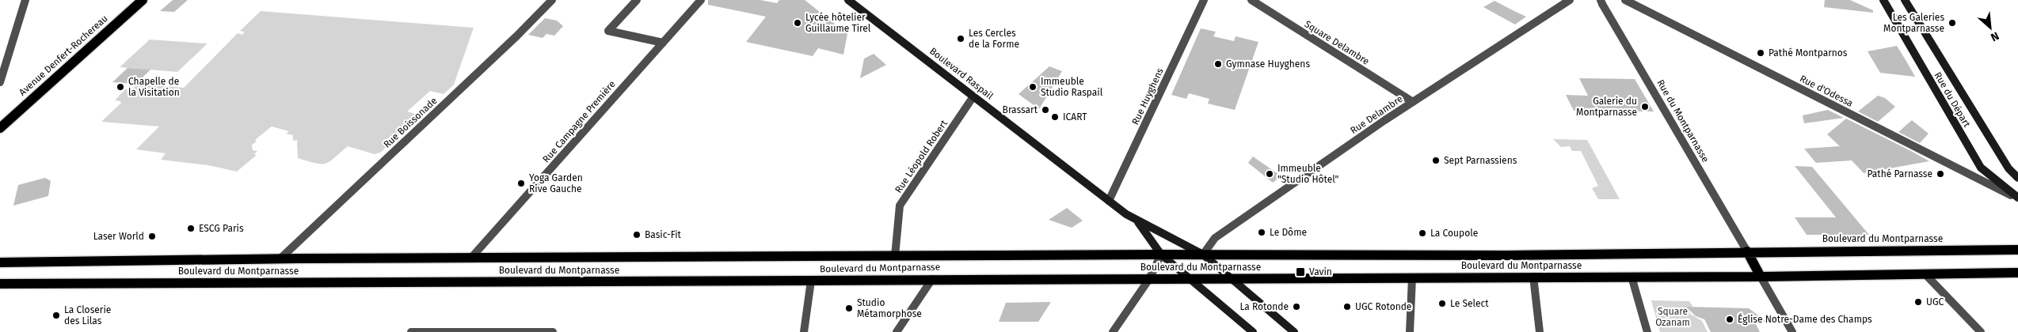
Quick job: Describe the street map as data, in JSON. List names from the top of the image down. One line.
{"streets":{"main road":["Avenue Denfert-Rochereau","Boulevard Raspail","Rue du Départ","Boulevard du Montparnasse"],"street":["Square Delambre","Rue d'Odessa","Rue Huyghens","Rue Delambre","Rue du Montparnasse","Rue Campagne Première","Rue Boissonade","Rue Léopold Robert"]},"crossings":[["Square Delambre","Rue Delambre"],["Boulevard Raspail","Rue Huyghens"],["Boulevard Raspail","Rue Delambre"],["Boulevard Raspail","Rue Léopold Robert"],["Boulevard Raspail","Boulevard du Montparnasse"],["Rue d'Odessa","Rue du Départ"],["Rue Delambre","Boulevard du Montparnasse"],["Rue du Montparnasse","Boulevard du Montparnasse"],["Rue Campagne Première","Boulevard du Montparnasse"],["Rue Boissonade","Boulevard du Montparnasse"],["Rue Léopold Robert","Boulevard du Montparnasse"]],"parks":["Square Ozanam"],"places":{"other":["Lycée hôtelier Guillaume Tirel","Les Galeries Montparnasse","Les Cercles de la Forme","Pathé Montparnos","Gymnase Huyghens","Chapelle de la Visitation","Immeuble Studio Raspail","Galerie du Montparnasse","Brassart","ICART","Sept Parnassiens","Immeuble \"Studio Hôtel\"","Pathé Parnasse","Yoga Garden Rive Gauche","ESCG Paris","Le Dôme","La Coupole","Basic-Fit","Laser World","UGC","Le Select","La Rotonde","UGC Rotonde","Studio Métamorphose","La Closerie des Lilas","Église Notre-Dame des Champs"],"transit":["Vavin"]},"north":"bottom right"}
